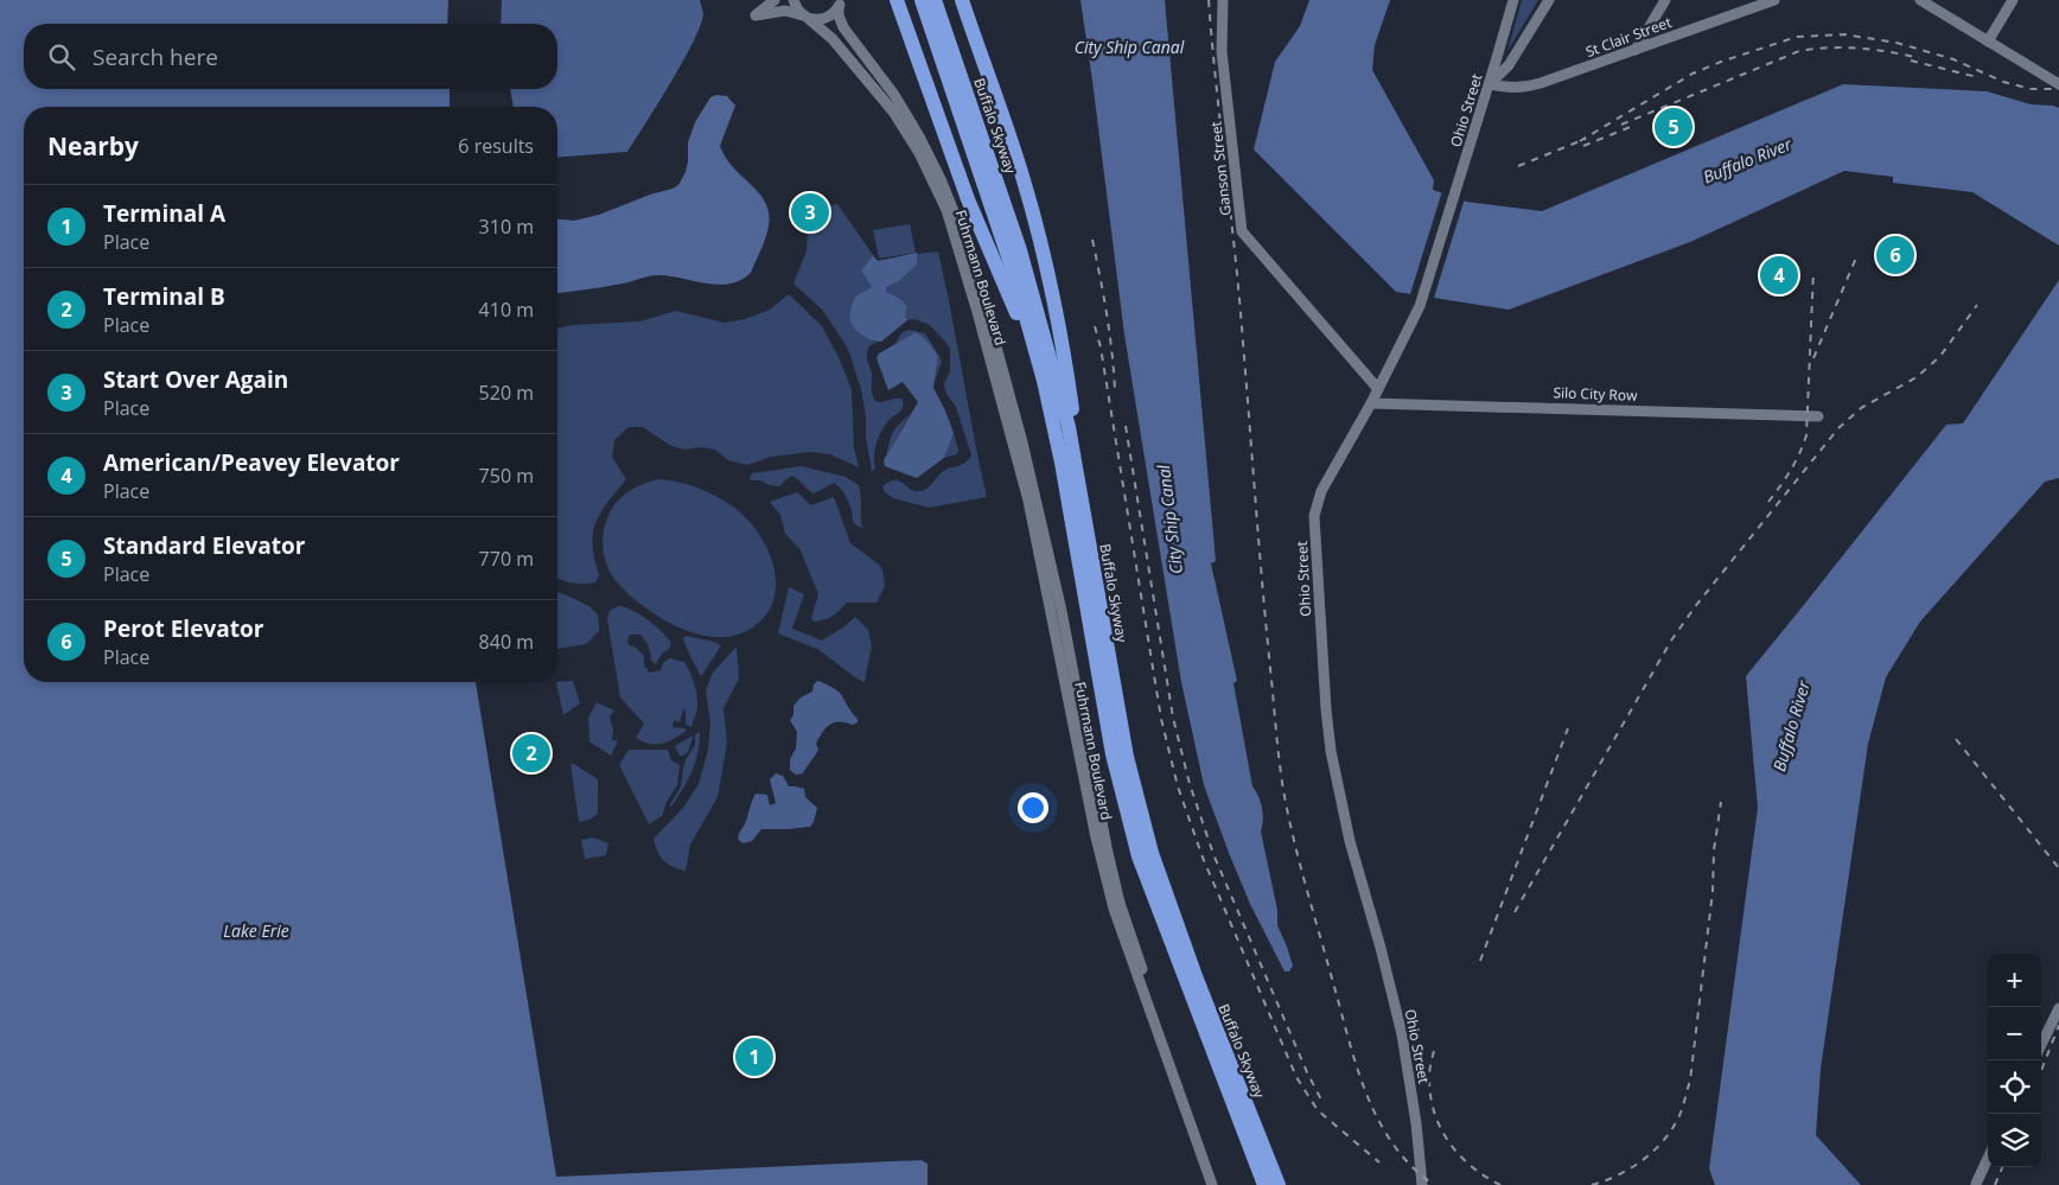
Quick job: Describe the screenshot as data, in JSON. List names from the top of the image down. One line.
{"streets":{"highway":["Buffalo Skyway"],"street":["St Clair Street","Ohio Street","Ganson Street","Fuhrmann Boulevard","Silo City Row"]},"crossings":[["St Clair Street","Ohio Street"],["Ohio Street","Ganson Street"],["Ohio Street","Silo City Row"]],"water":["City Ship Canal","Buffalo River","Lake Erie"],"page":{"search":"Search here","pins":["5","3","6","4","2","1"],"heading":["Nearby","6 results"],"list":[{"mark":"1","name":"Terminal A","note":"Place","value":"310 m"},{"mark":"2","name":"Terminal B","note":"Place","value":"410 m"},{"mark":"3","name":"Start Over Again","note":"Place","value":"520 m"},{"mark":"4","name":"American/Peavey Elevator","note":"Place","value":"750 m"},{"mark":"5","name":"Standard Elevator","note":"Place","value":"770 m"},{"mark":"6","name":"Perot Elevator","note":"Place","value":"840 m"}],"map_buttons":["+","−"]}}
